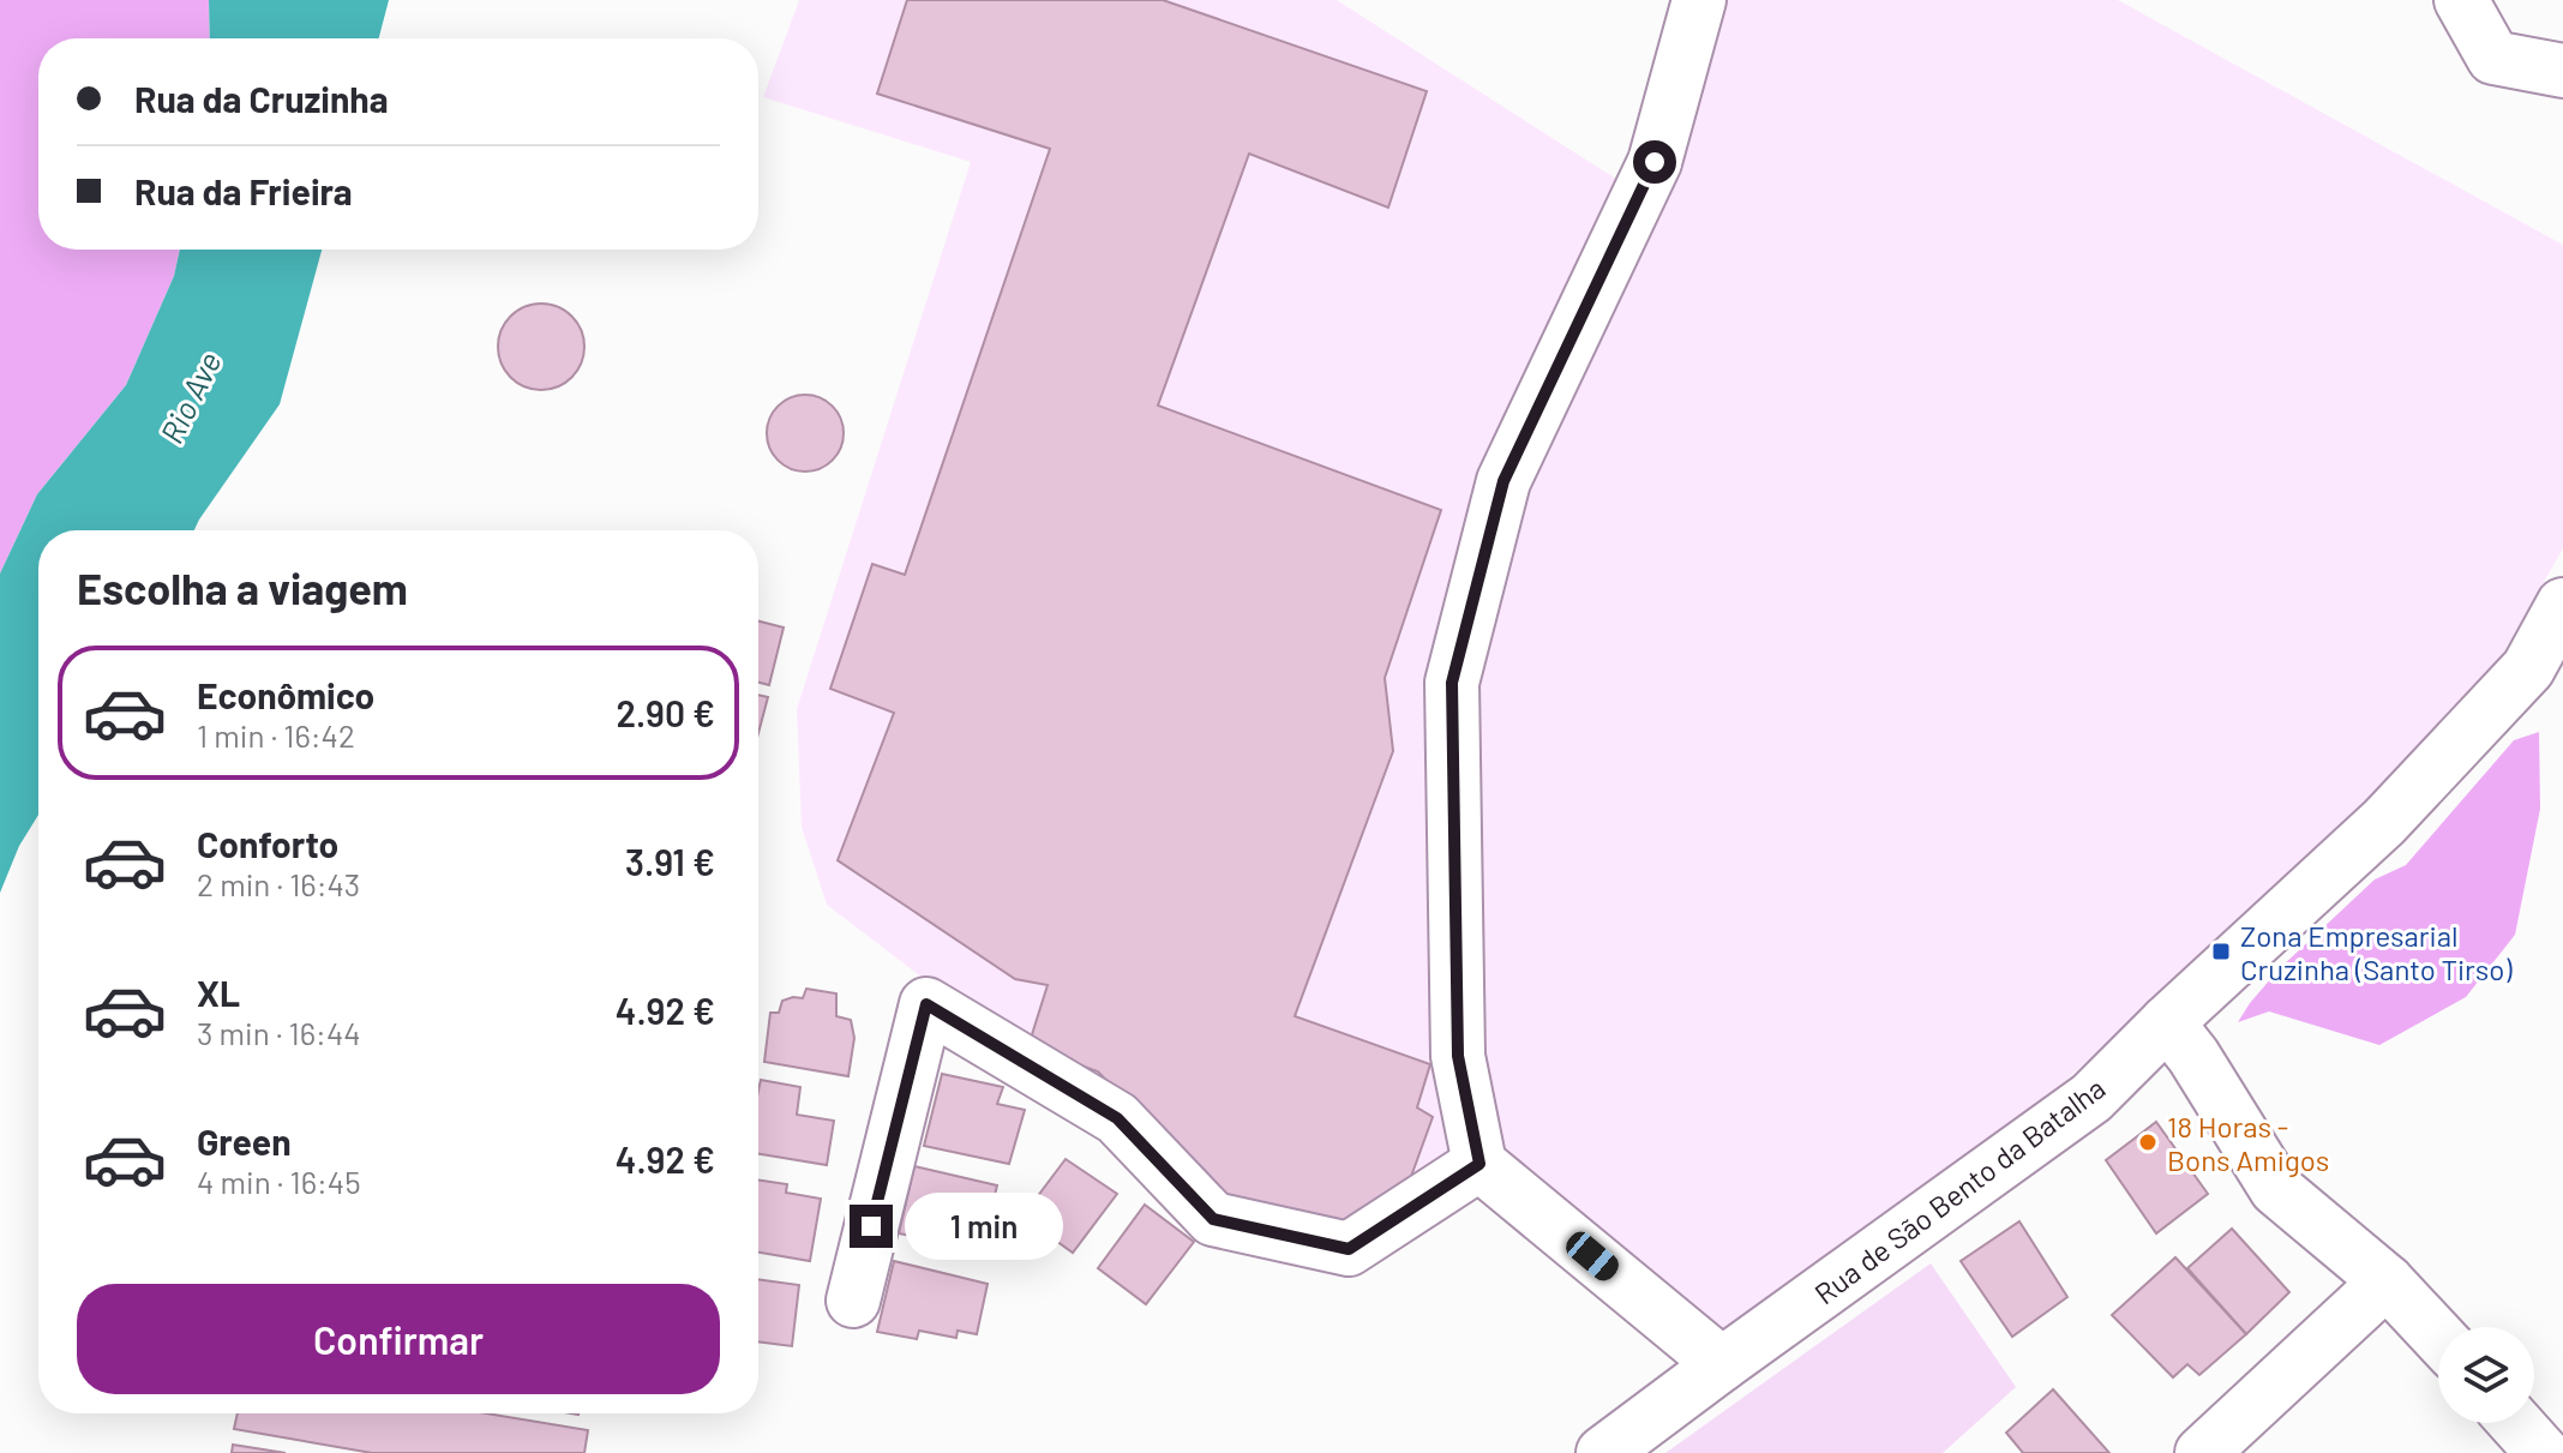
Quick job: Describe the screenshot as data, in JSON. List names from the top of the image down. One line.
{"streets":{"street":["Rua de São Bento da Batalha"]},"water":["Rio Ave"],"places":{"transit":["Zona Empresarial Cruzinha (Santo Tirso)"],"other":["18 Horas - Bons Amigos"]},"page":{"banner":["Rua da Cruzinha","Rua da Frieira"],"heading":"Escolha a viagem","list":[{"name":"Econômico","note":"1 min · 16:42","value":"2.90 €"},{"name":"Conforto","note":"2 min · 16:43","value":"3.91 €"},{"name":"XL","note":"3 min · 16:44","value":"4.92 €"},{"name":"Green","note":"4 min · 16:45","value":"4.92 €"}],"bubble":"1 min","buttons":"Confirmar"}}
